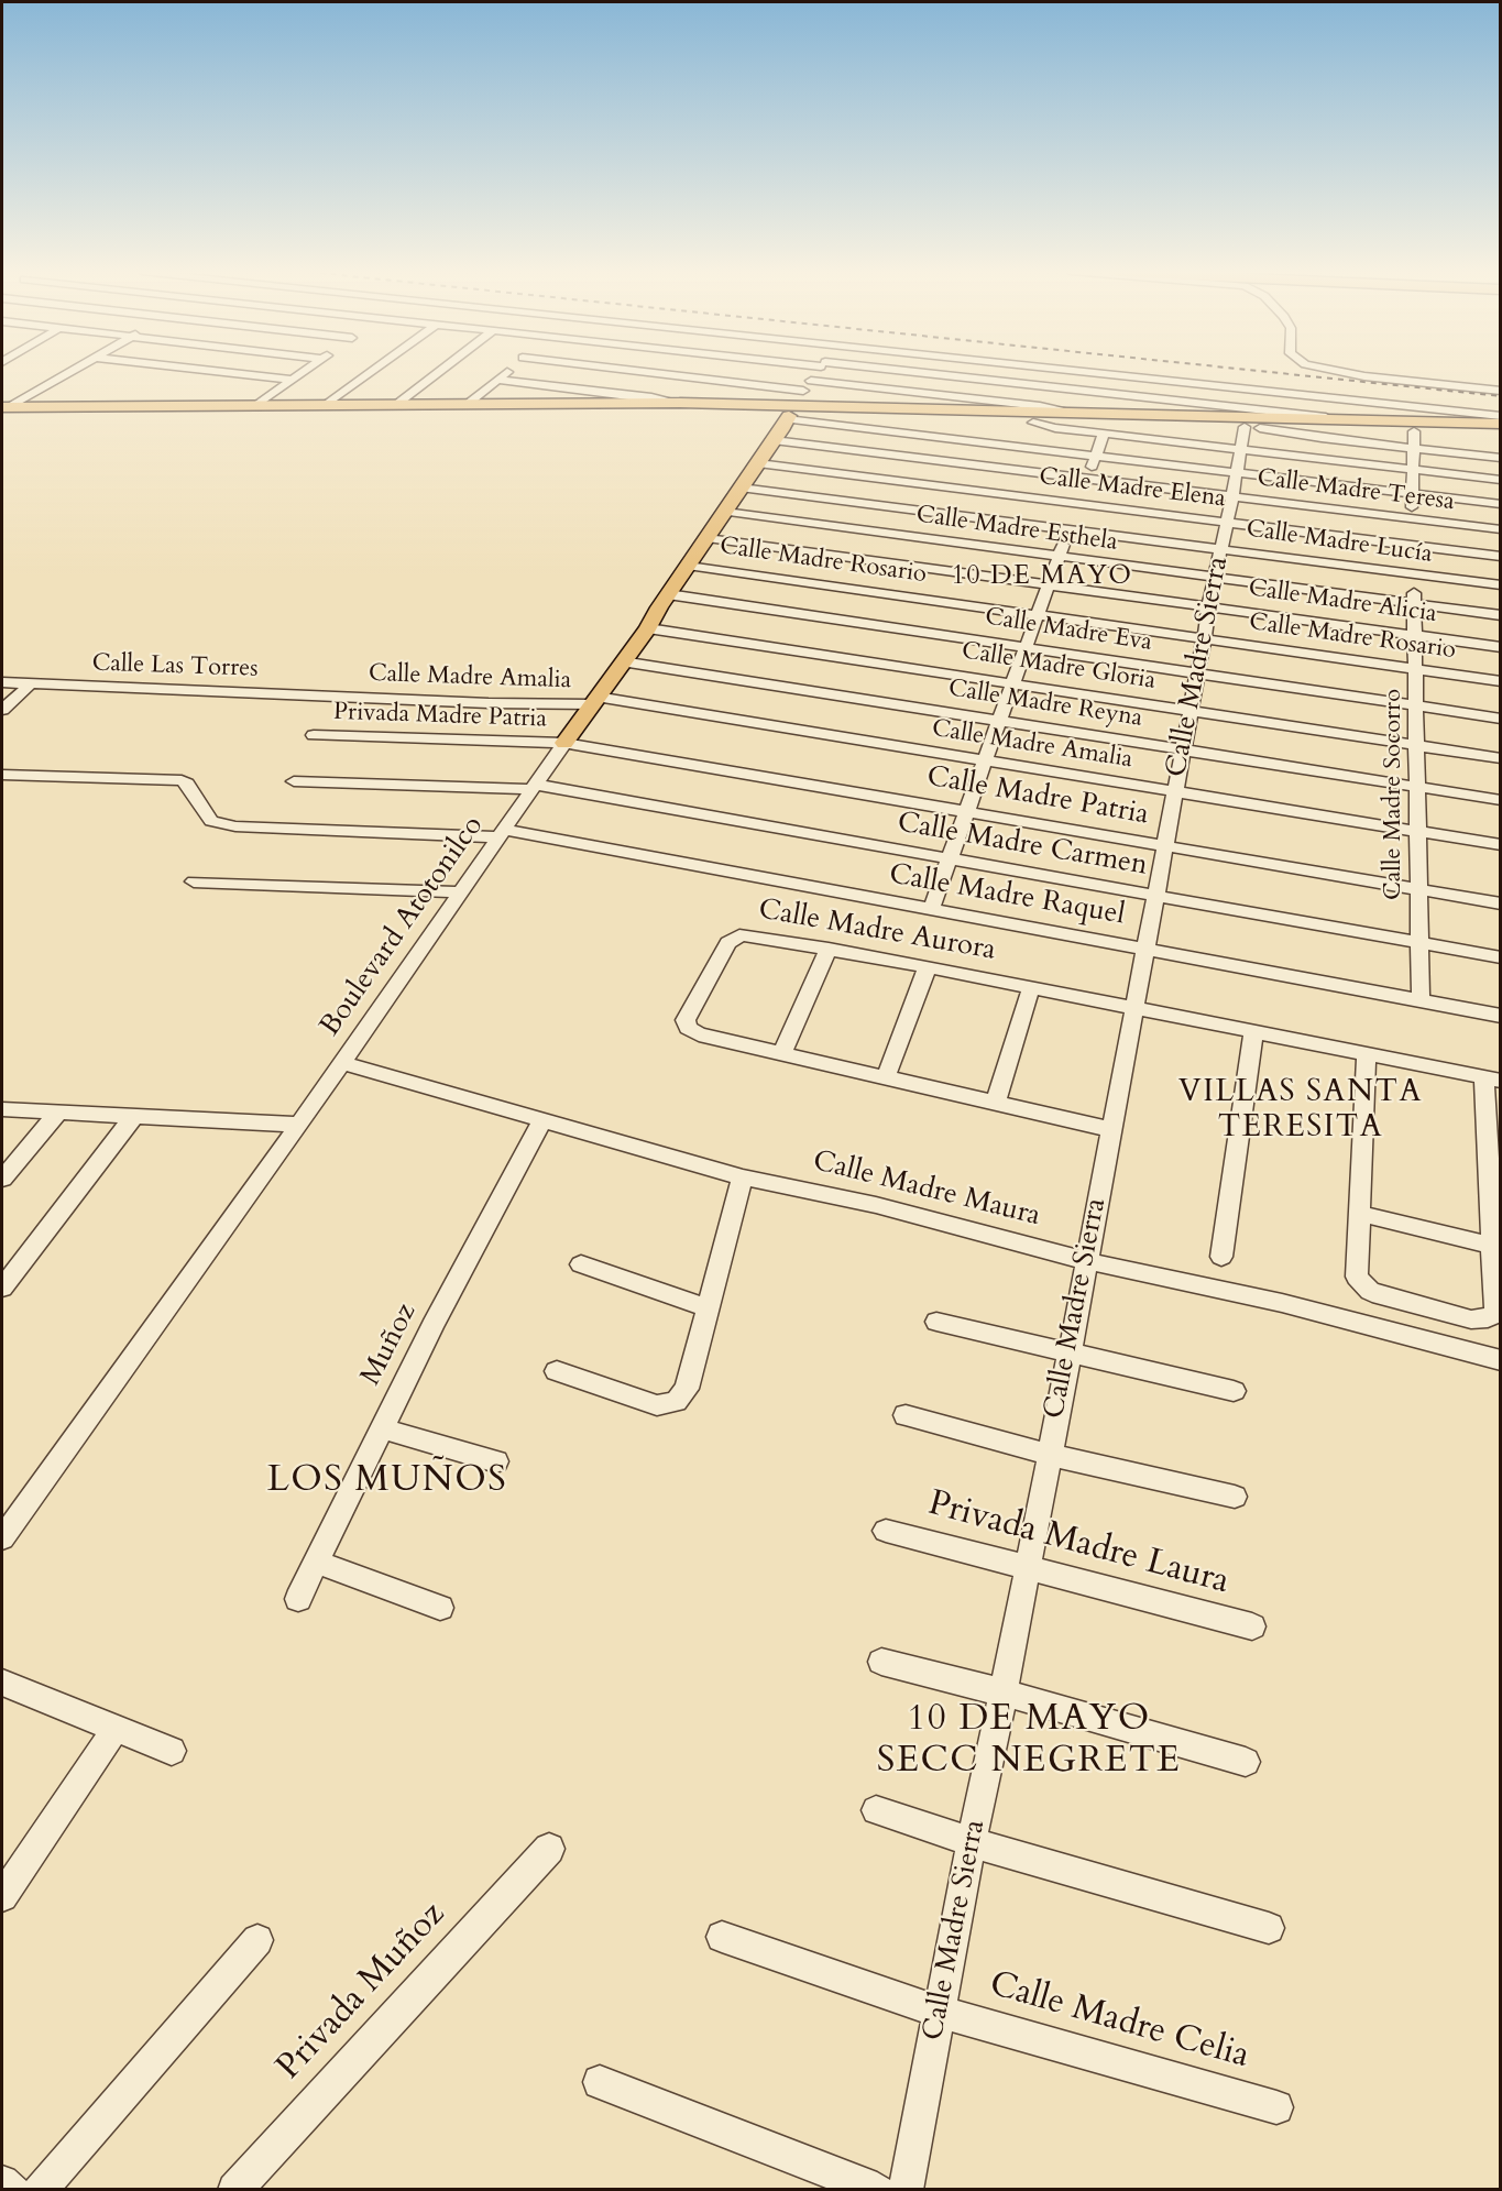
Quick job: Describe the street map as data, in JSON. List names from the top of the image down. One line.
{"streets":{"main road":["Boulevard Atotonilco"],"street":["Calle Madre Elena","Calle Madre Teresa","Calle Madre Esthela","Calle Madre Lucía","Calle Madre Rosario","Calle Madre Alicia","Calle Madre Eva","Calle Las Torres","Calle Madre Gloria","Calle Madre Sierra","Calle Madre Amalia","Calle Madre Reyna","Privada Madre Patria","Calle Madre Socorro","Calle Madre Patria","Calle Madre Carmen","Calle Madre Raquel","Calle Madre Aurora","Calle Madre Maura","Muñoz","Privada Madre Laura","Privada Muñoz","Calle Madre Celia"]},"crossings":[["Calle Madre Elena","Calle Madre Sierra"],["Calle Madre Elena","Calle Madre Socorro"],["Calle Madre Elena","Boulevard Atotonilco"],["Calle Madre Teresa","Calle Madre Sierra"],["Calle Madre Teresa","Calle Madre Socorro"],["Calle Madre Teresa","Boulevard Atotonilco"],["Calle Madre Esthela","Calle Madre Sierra"],["Calle Madre Esthela","Calle Madre Socorro"],["Calle Madre Esthela","Boulevard Atotonilco"],["Calle Madre Lucía","Calle Madre Sierra"],["Calle Madre Lucía","Calle Madre Socorro"],["Calle Madre Lucía","Boulevard Atotonilco"],["Calle Madre Rosario","Calle Madre Sierra"],["Calle Madre Rosario","Calle Madre Socorro"],["Calle Madre Rosario","Boulevard Atotonilco"],["Calle Madre Alicia","Calle Madre Sierra"],["Calle Madre Alicia","Calle Madre Socorro"],["Calle Madre Alicia","Boulevard Atotonilco"],["Calle Madre Eva","Calle Madre Sierra"],["Calle Madre Eva","Calle Madre Socorro"],["Calle Madre Eva","Boulevard Atotonilco"],["Calle Las Torres","Calle Madre Amalia"],["Calle Madre Gloria","Calle Madre Sierra"],["Calle Madre Gloria","Calle Madre Socorro"],["Calle Madre Gloria","Boulevard Atotonilco"],["Calle Madre Sierra","Calle Madre Amalia"],["Calle Madre Sierra","Calle Madre Reyna"],["Calle Madre Sierra","Calle Madre Patria"],["Calle Madre Sierra","Calle Madre Carmen"],["Calle Madre Sierra","Calle Madre Raquel"],["Calle Madre Sierra","Calle Madre Aurora"],["Calle Madre Sierra","Calle Madre Maura"],["Calle Madre Sierra","Privada Madre Laura"],["Calle Madre Sierra","Calle Madre Celia"],["Calle Madre Amalia","Calle Madre Socorro"],["Calle Madre Amalia","Boulevard Atotonilco"],["Calle Madre Reyna","Calle Madre Socorro"],["Calle Madre Reyna","Boulevard Atotonilco"],["Privada Madre Patria","Calle Madre Patria"],["Privada Madre Patria","Boulevard Atotonilco"],["Calle Madre Socorro","Calle Madre Patria"],["Calle Madre Socorro","Calle Madre Carmen"],["Calle Madre Socorro","Calle Madre Raquel"],["Calle Madre Patria","Boulevard Atotonilco"],["Calle Madre Carmen","Boulevard Atotonilco"],["Calle Madre Raquel","Boulevard Atotonilco"],["Boulevard Atotonilco","Calle Madre Maura"],["Calle Madre Maura","Muñoz"]],"districts":["10 DE MAYO","VILLAS SANTA TERESITA","LOS MUÑOS","10 DE MAYO SECC NEGRETE"]}
